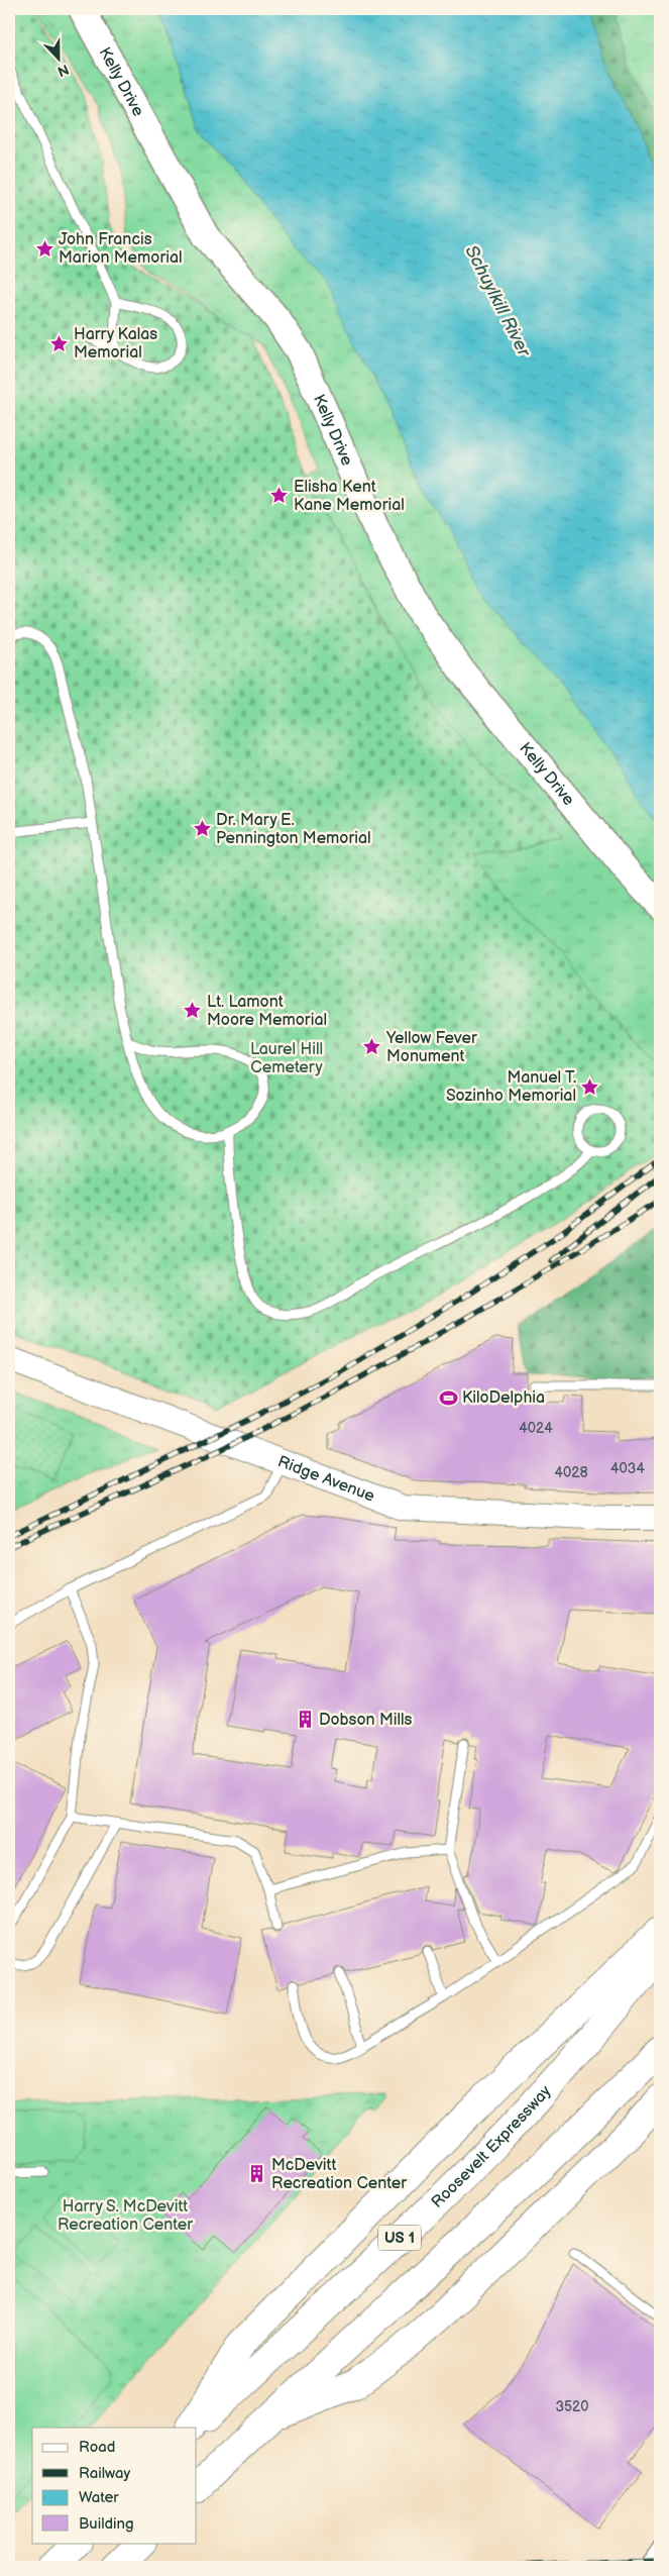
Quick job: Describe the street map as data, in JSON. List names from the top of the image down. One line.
{"streets":{"highway":["Roosevelt Expressway","US 1"],"main road":["Kelly Drive","Ridge Avenue"]},"water":["Schuylkill River"],"parks":["Laurel Hill Cemetery","Harry S. McDevitt Recreation Center"],"places":{"place":["John Francis Marion Memorial","Harry Kalas Memorial","Elisha Kent Kane Memorial","Dr. Mary E. Pennington Memorial","Lt. Lamont Moore Memorial","Yellow Fever Monument","Manuel T. Sozinho Memorial"],"sports":["KiloDelphia"],"building":["Dobson Mills","McDevitt Recreation Center"]},"house_numbers":["4024","4034","4028","3520"],"legend":["Road","Railway","Water","Building"],"north":"bottom"}
